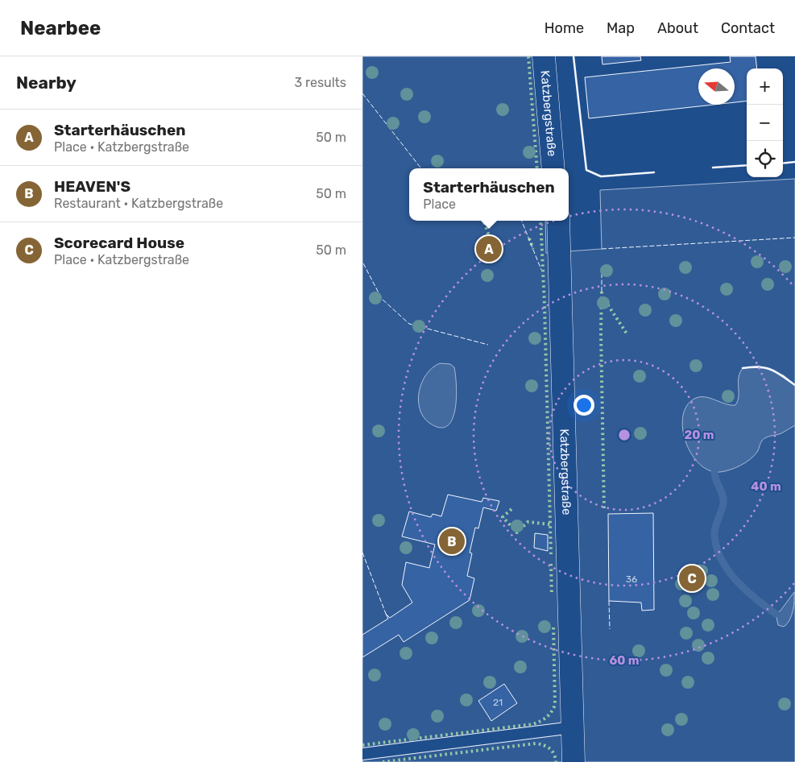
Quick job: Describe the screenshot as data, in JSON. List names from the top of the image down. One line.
{"streets":{"street":["Katzbergstraße"]},"house_numbers":["36","21"],"north":"left","page":{"header":"Nearbee","nav":["Home","Map","About","Contact"],"heading":["Nearby","3 results"],"map_buttons":["+","−"],"list":[{"mark":"A","name":"Starterhäuschen","note":"Place · Katzbergstraße","value":"50 m"},{"mark":"B","name":"HEAVEN'S","note":"Restaurant · Katzbergstraße","value":"50 m"},{"mark":"C","name":"Scorecard House","note":"Place · Katzbergstraße","value":"50 m"}],"popup":["Starterhäuschen","Place"],"pins":["A","B","C"]},"rings":["20 m","40 m","60 m"]}
